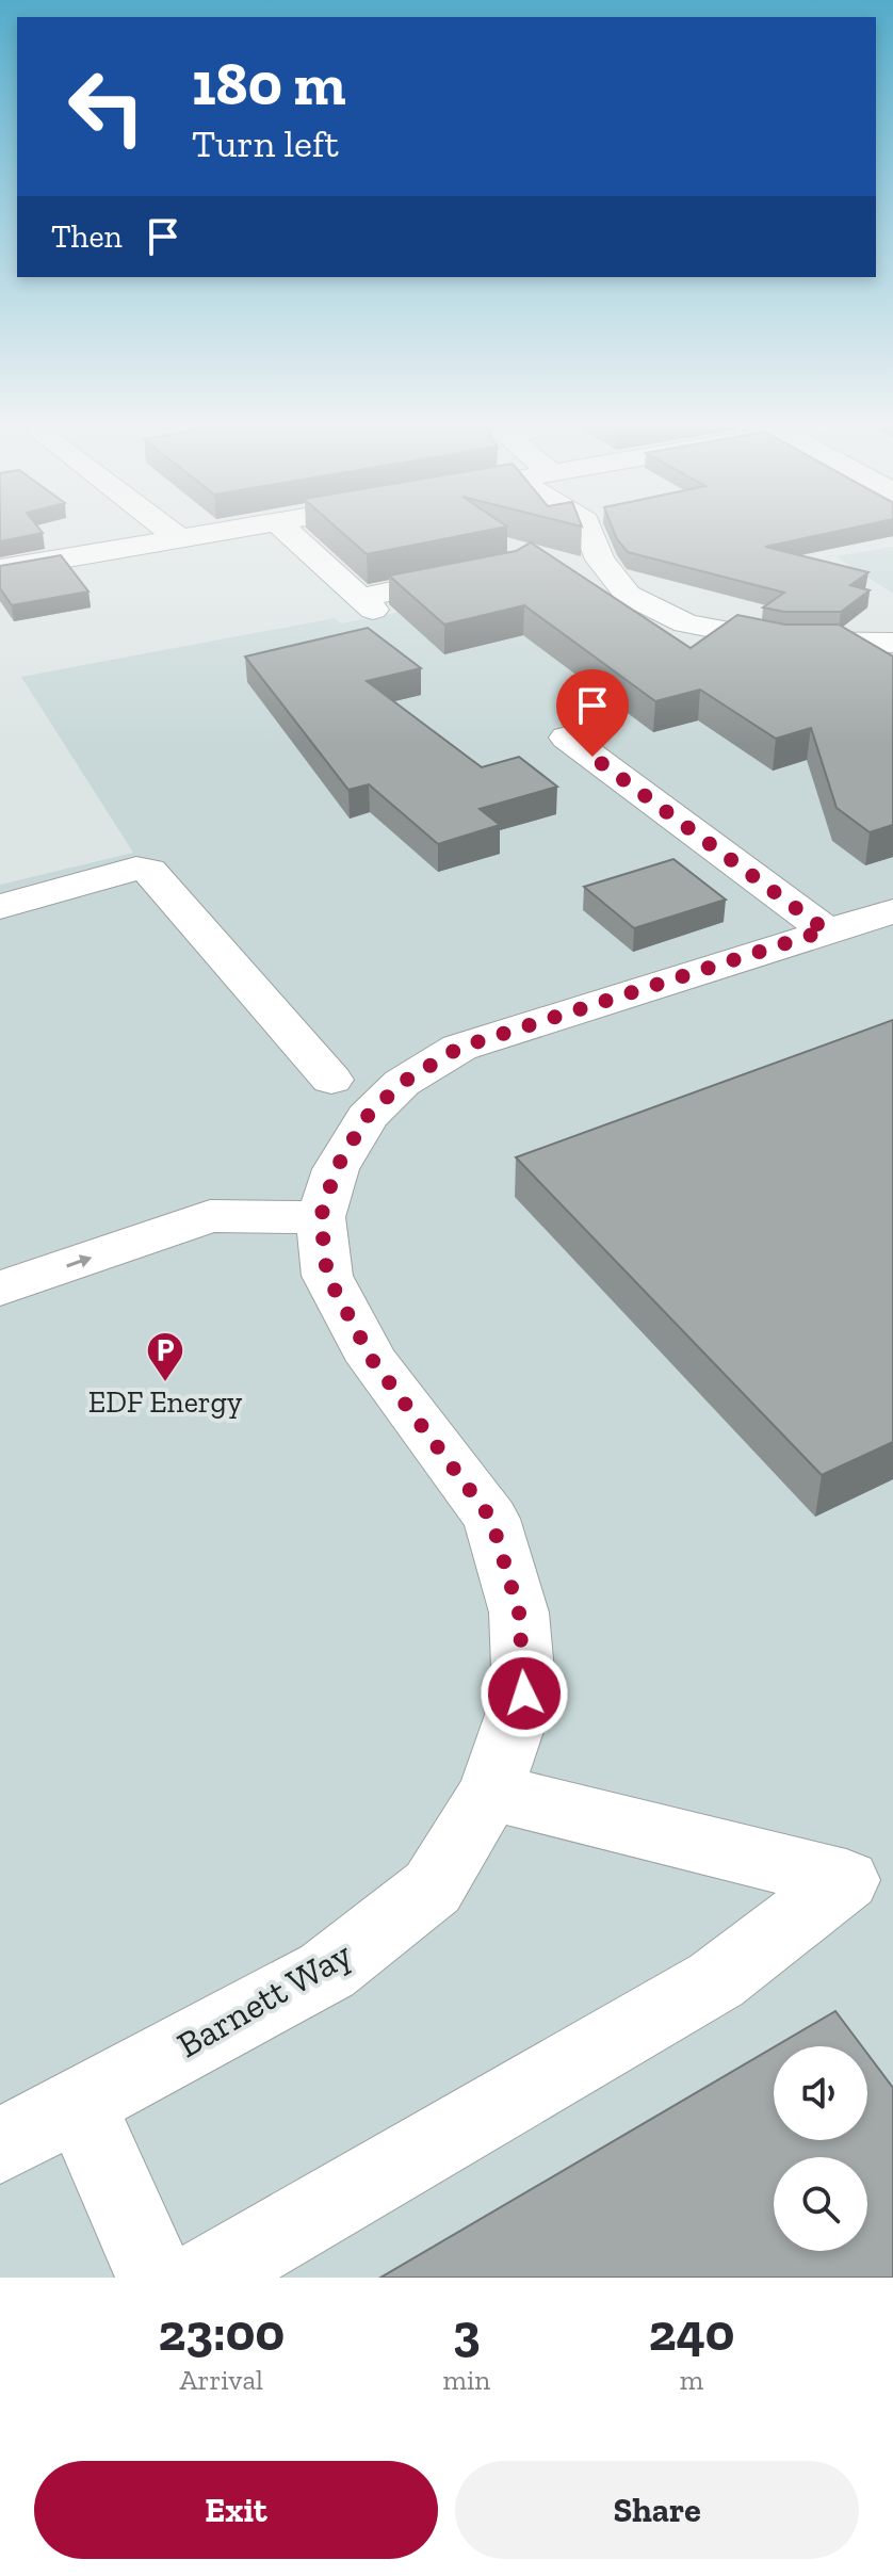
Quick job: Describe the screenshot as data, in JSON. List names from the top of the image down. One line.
{"streets":{"street":["Barnett Way"]},"places":{"parking":["EDF Energy"]},"page":{"turn":["180 m","Turn left"],"then":"Then","eta":["23:00","Arrival","3","min","240","m"],"buttons":["Exit","Share"]}}
